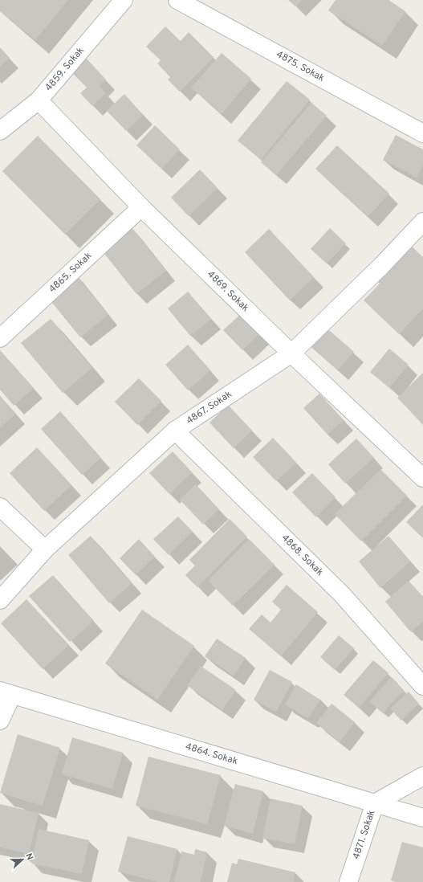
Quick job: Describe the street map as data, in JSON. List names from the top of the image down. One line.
{"streets":{"street":["4875. Sokak","4859. Sokak","4865. Sokak","4869. Sokak","4867. Sokak","4868. Sokak","4864. Sokak","4871. Sokak"]},"crossings":[["4859. Sokak","4869. Sokak"],["4865. Sokak","4869. Sokak"],["4869. Sokak","4867. Sokak"],["4867. Sokak","4868. Sokak"],["4864. Sokak","4871. Sokak"]],"north":"right"}
